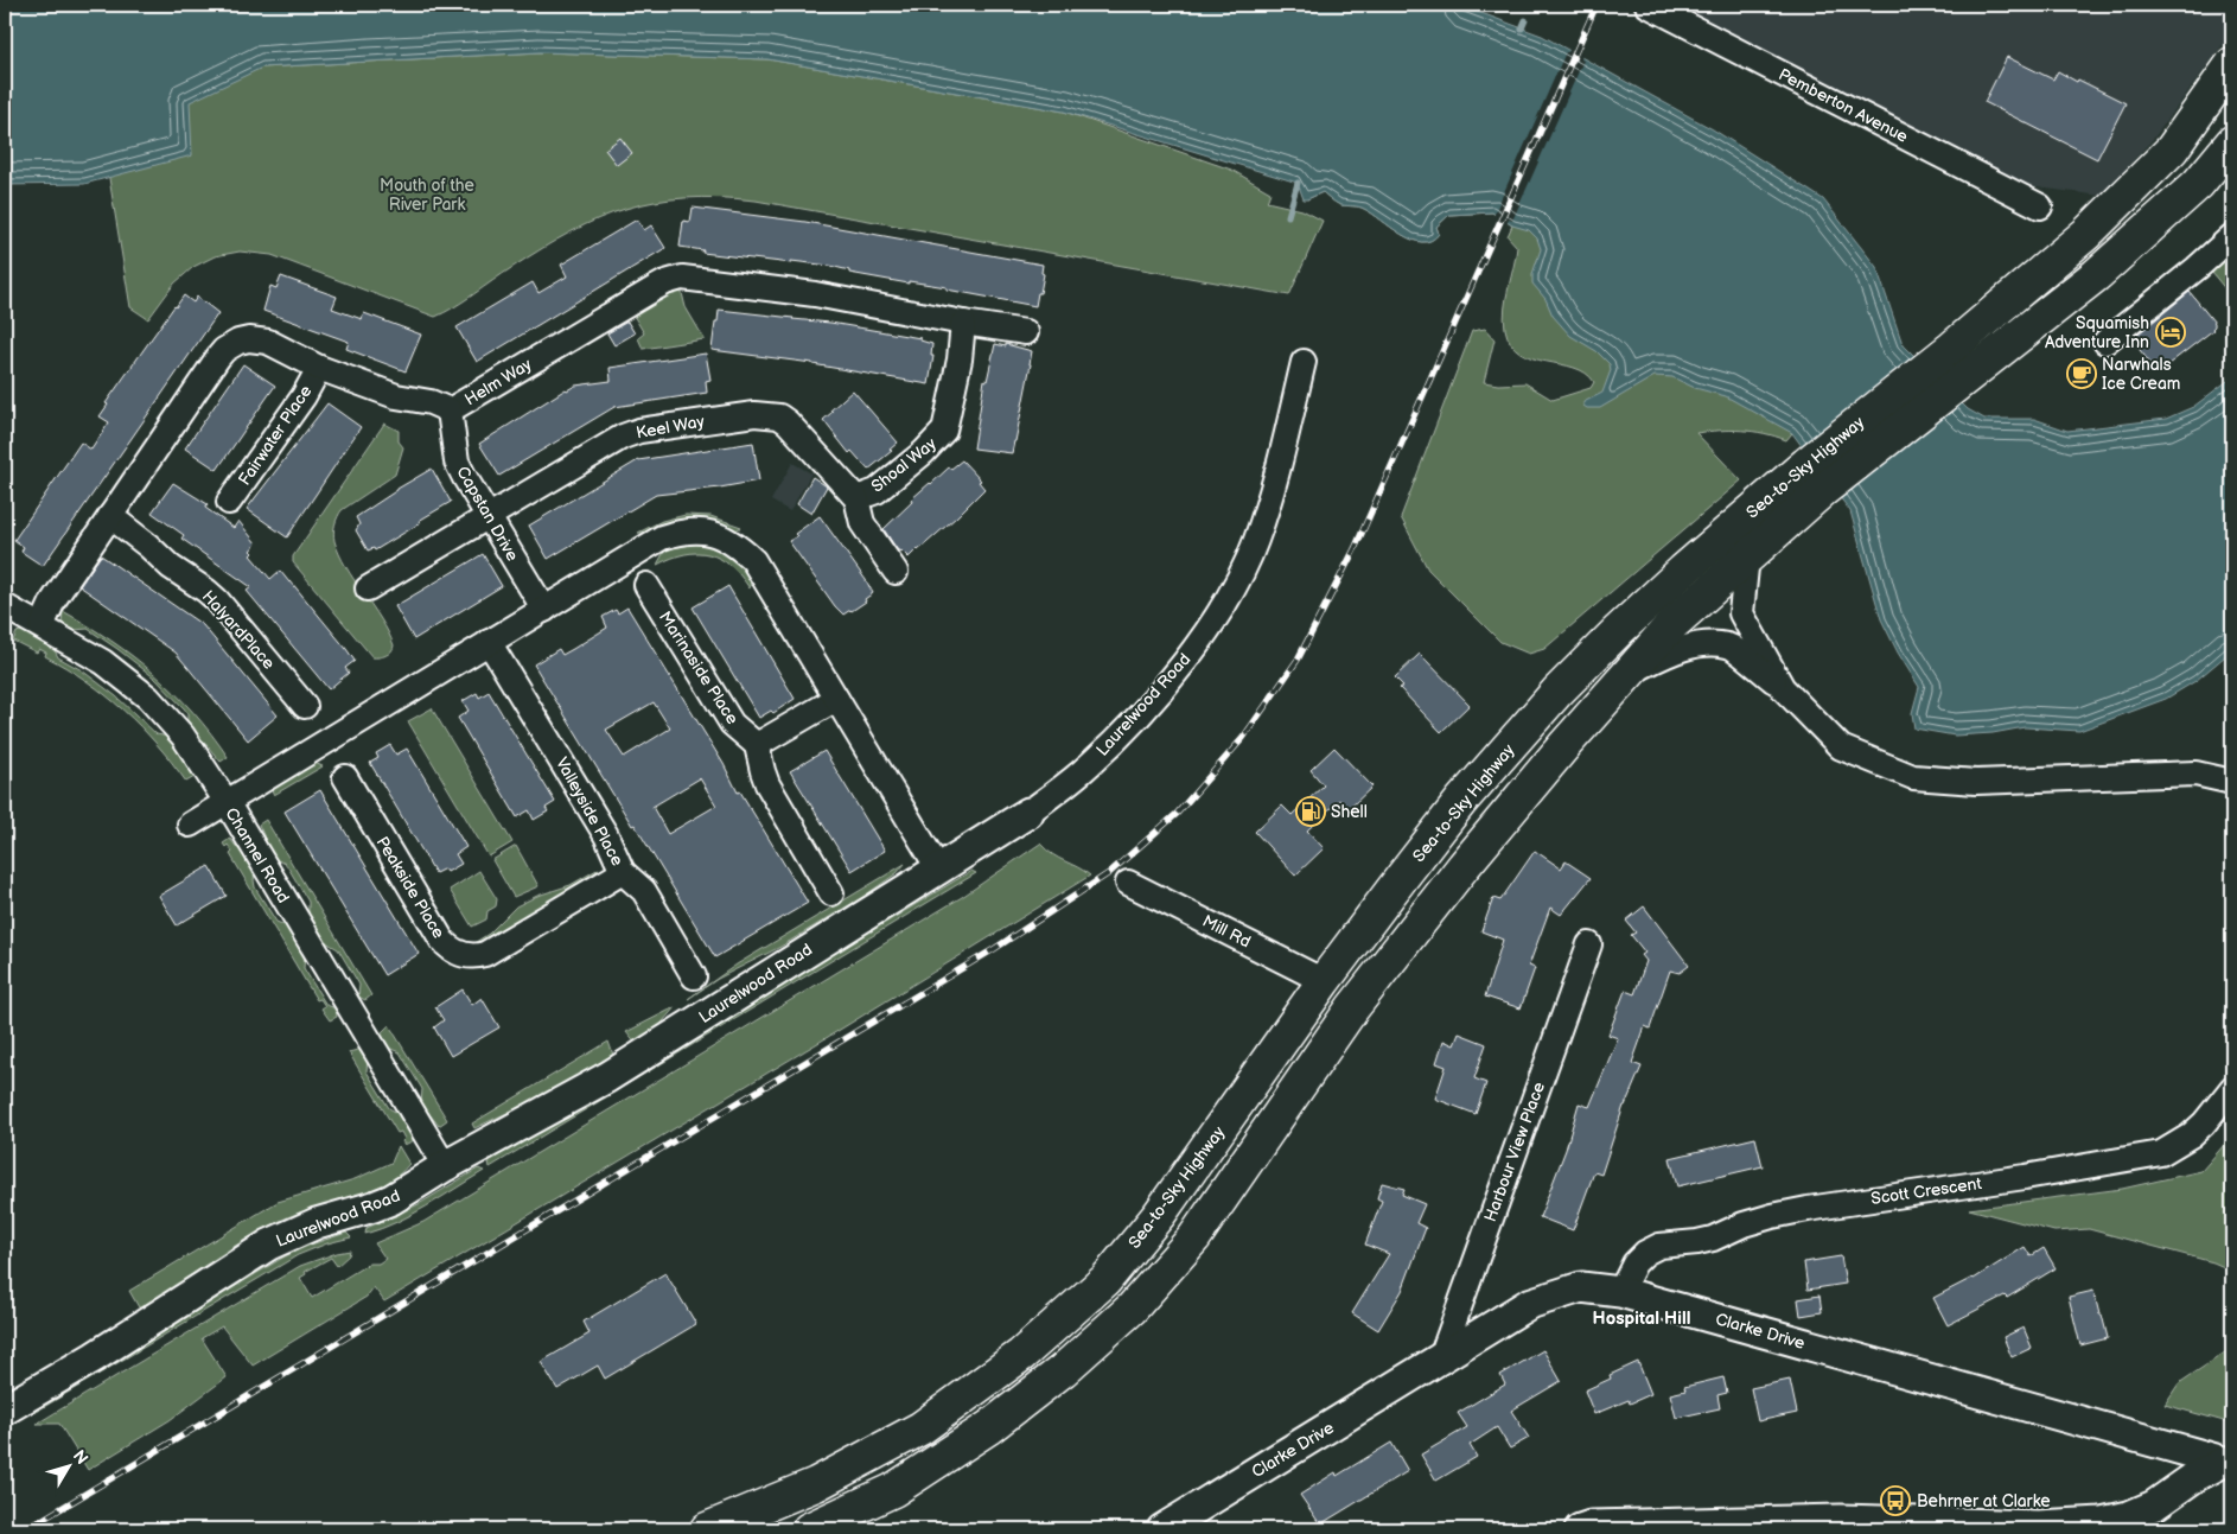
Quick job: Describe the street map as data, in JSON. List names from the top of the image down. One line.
{"streets":{"highway":["Sea-to-Sky Highway"],"street":["Pemberton Avenue","Helm Way","Keel Way","Fairwater Place","Shoal Way","Capstan Drive","HalyardPlace","Marinaside Place","Laurelwood Road","Valleyside Place","Channel Road","Peakside Place","Mill Rd","Harbour View Place","Scott Crescent","Clarke Drive"]},"crossings":[["Helm Way","Fairwater Place"],["Helm Way","Shoal Way"],["Helm Way","Capstan Drive"],["Helm Way","HalyardPlace"],["Helm Way","Channel Road"],["Keel Way","Shoal Way"],["Keel Way","Capstan Drive"],["Sea-to-Sky Highway","Mill Rd"],["Laurelwood Road","Channel Road"],["Valleyside Place","Peakside Place"],["Harbour View Place","Clarke Drive"],["Scott Crescent","Clarke Drive"]],"districts":["Hospital Hill"],"parks":["Mouth of the River Park"],"places":{"hotel":["Squamish Adventure Inn"],"cafe":["Narwhals Ice Cream"],"fuel station":["Shell"],"bus stop":["Behrner at Clarke"]},"north":"top right"}
